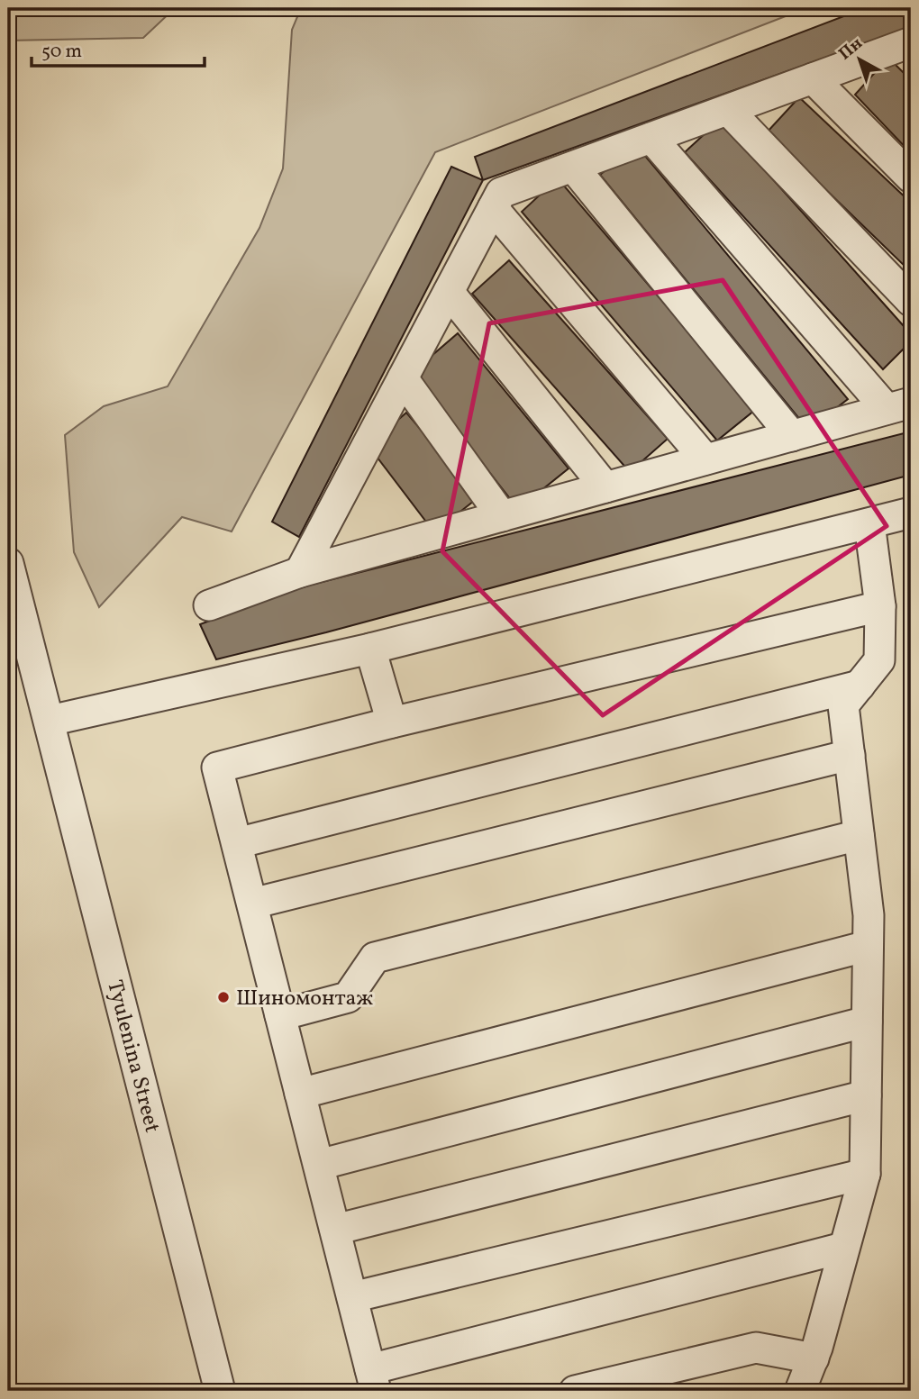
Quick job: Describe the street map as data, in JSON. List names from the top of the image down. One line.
{"streets":{"street":["Tyulenina Street"]},"places":["Шиномонтаж"],"scale_bar":"50 m","north":"top left"}
